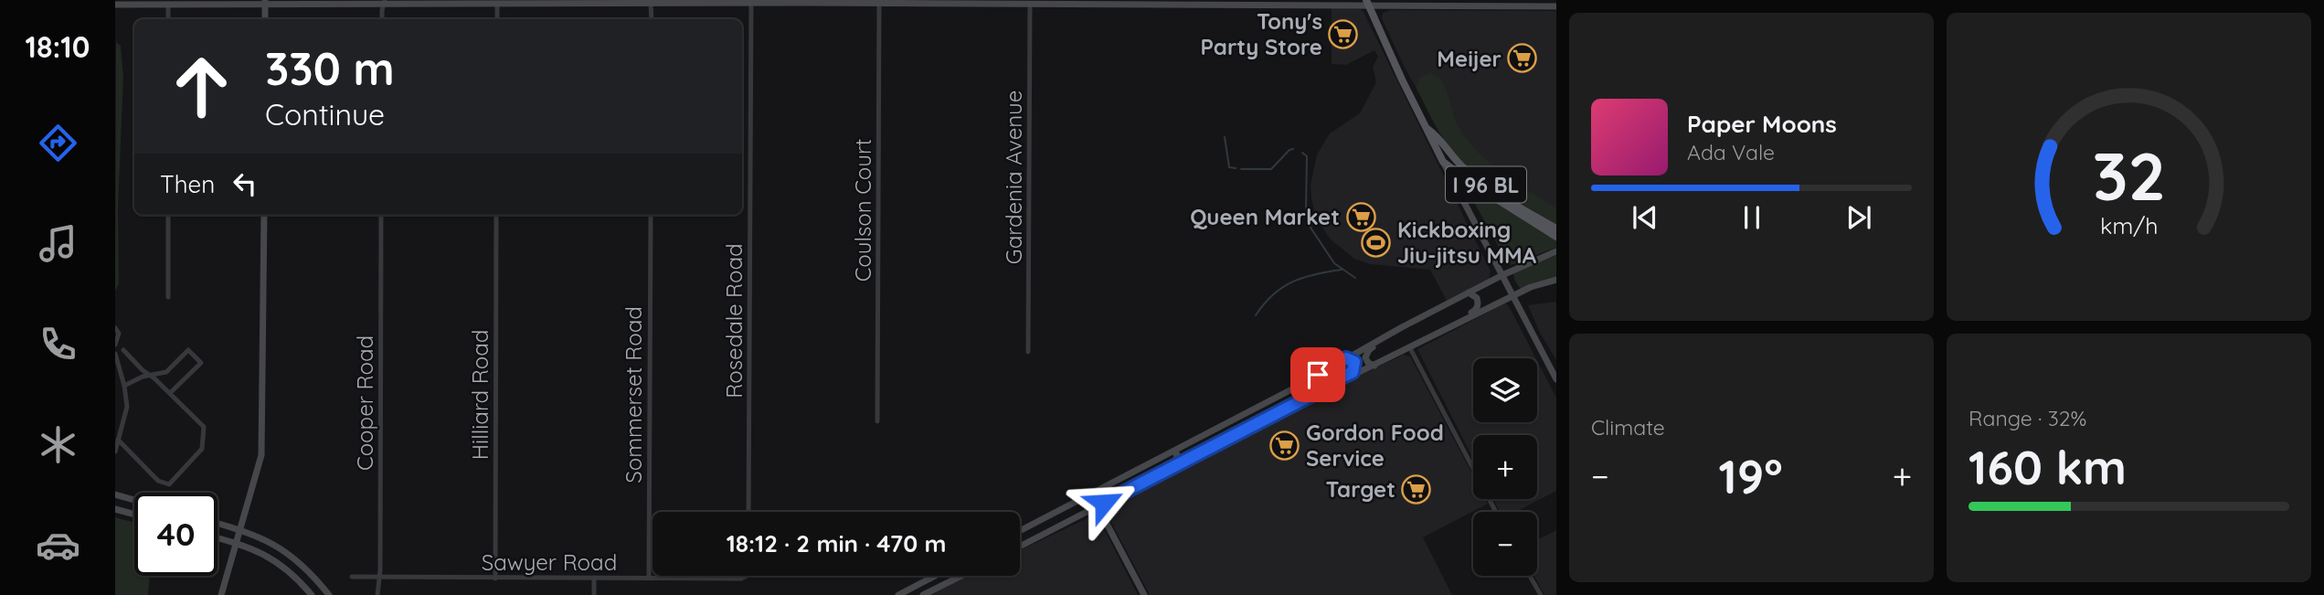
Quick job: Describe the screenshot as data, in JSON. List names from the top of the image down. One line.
{"streets":{"main road":["I 96 BL"],"street":["Gardenia Avenue","Coulson Court","Rosedale Road","Hilliard Road","Sommerset Road","Cooper Road","Sawyer Road"]},"crossings":[["Hilliard Road","Sawyer Road"],["Sommerset Road","Sawyer Road"],["Cooper Road","Sawyer Road"]],"places":{"supermarket":["Tony's Party Store","Meijer","Queen Market","Gordon Food Service","Target"],"sports":["Kickboxing Jiu-jitsu MMA"]},"page":{"tabs":"18:10","turn":["330 m","Continue"],"song":["Paper Moons","Ada Vale"],"then":"Then","tile":["Climate",["Range · 32%","160 km"]],"map_buttons":["+","−"],"heat":["−","19°","+"],"limit":"40","trip":"18:12 · 2 min · 470 m","gauge":["32","km/h"]}}
